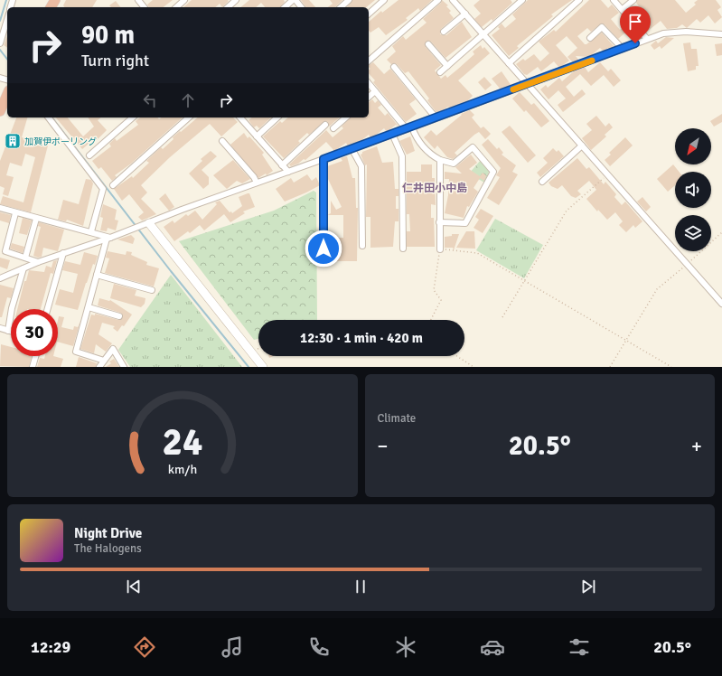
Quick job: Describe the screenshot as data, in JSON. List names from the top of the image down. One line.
{"districts":["仁井田小中島"],"places":{"building":["加賀伊ポーリング"]},"north":"bottom left","page":{"turn":["90 m","Turn right"],"limit":"30","trip":"12:30 · 1 min · 420 m","tile":"Climate","heat":["−","20.5°","+"],"song":["Night Drive","The Halogens"],"tabs":["12:29","20.5°"],"gauge":["24","km/h"]}}
